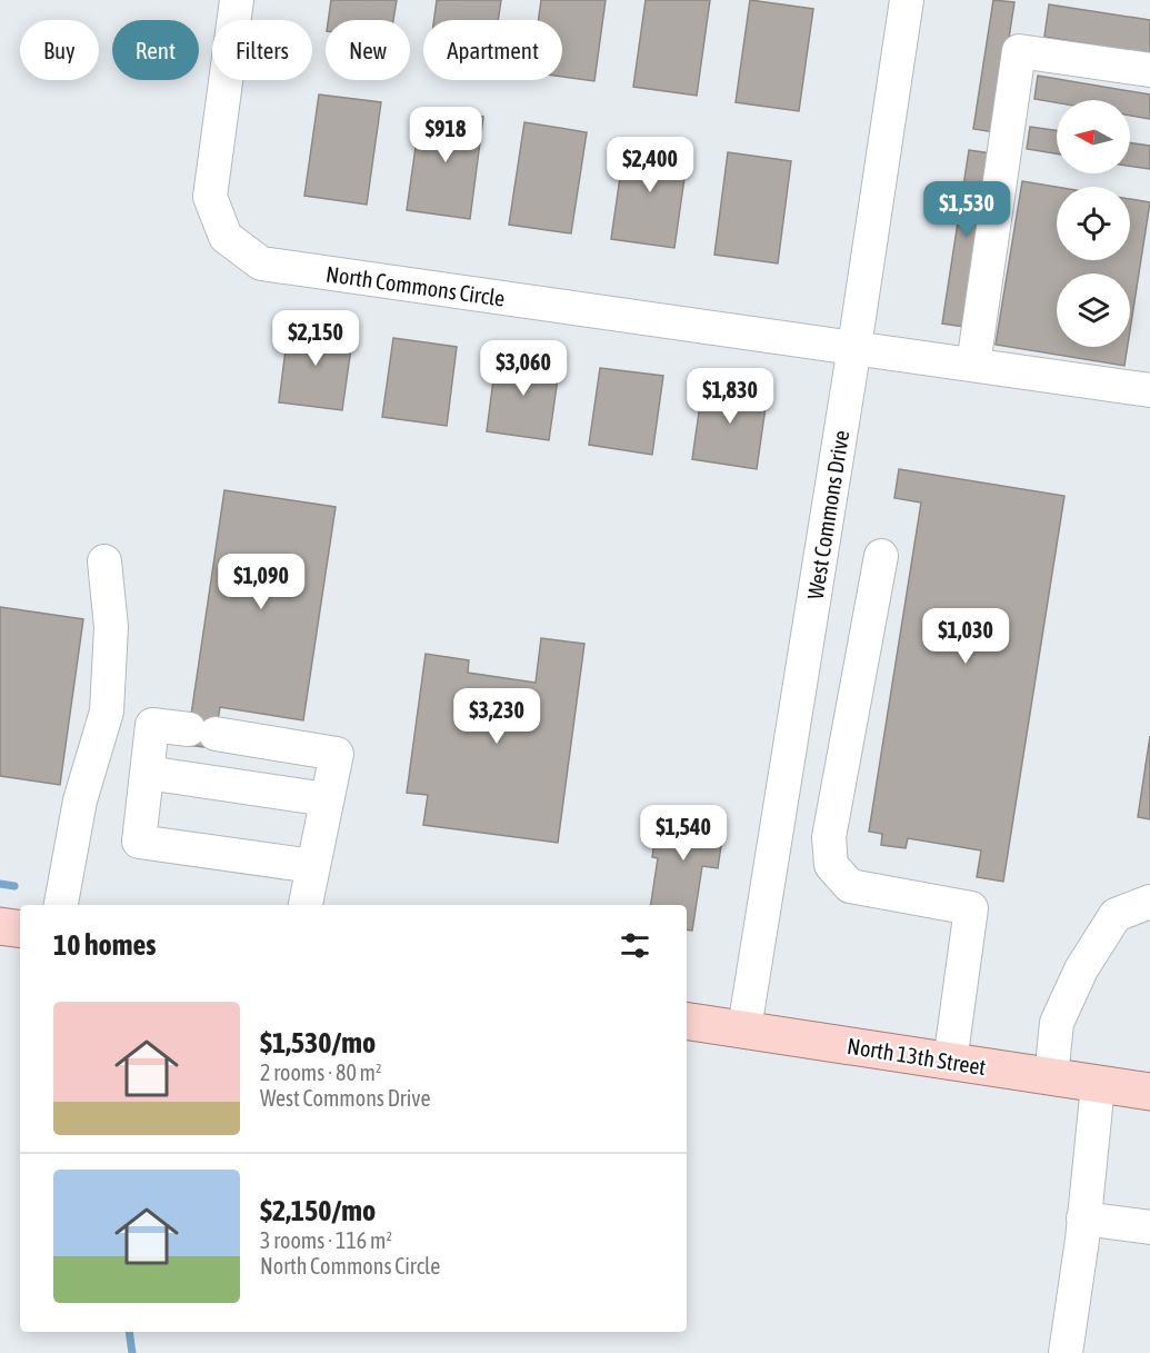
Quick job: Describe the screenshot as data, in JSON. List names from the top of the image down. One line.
{"streets":{"main road":["North 13th Street"],"street":["North Commons Circle","West Commons Drive"]},"crossings":[["North Commons Circle","West Commons Drive"],["West Commons Drive","North 13th Street"]],"north":"left","page":{"chip":["Buy","Rent","Filters","New","Apartment"],"price":["$918","$2,400","$1,530","$2,150","$3,060","$1,830","$1,090","$1,030","$3,230","$1,540"],"heading":"10 homes","list":[{"name":"$1,530/mo","note":"2 rooms · 80 m² · West Commons Drive"},{"name":"$2,150/mo","note":"3 rooms · 116 m² · North Commons Circle"}]}}
